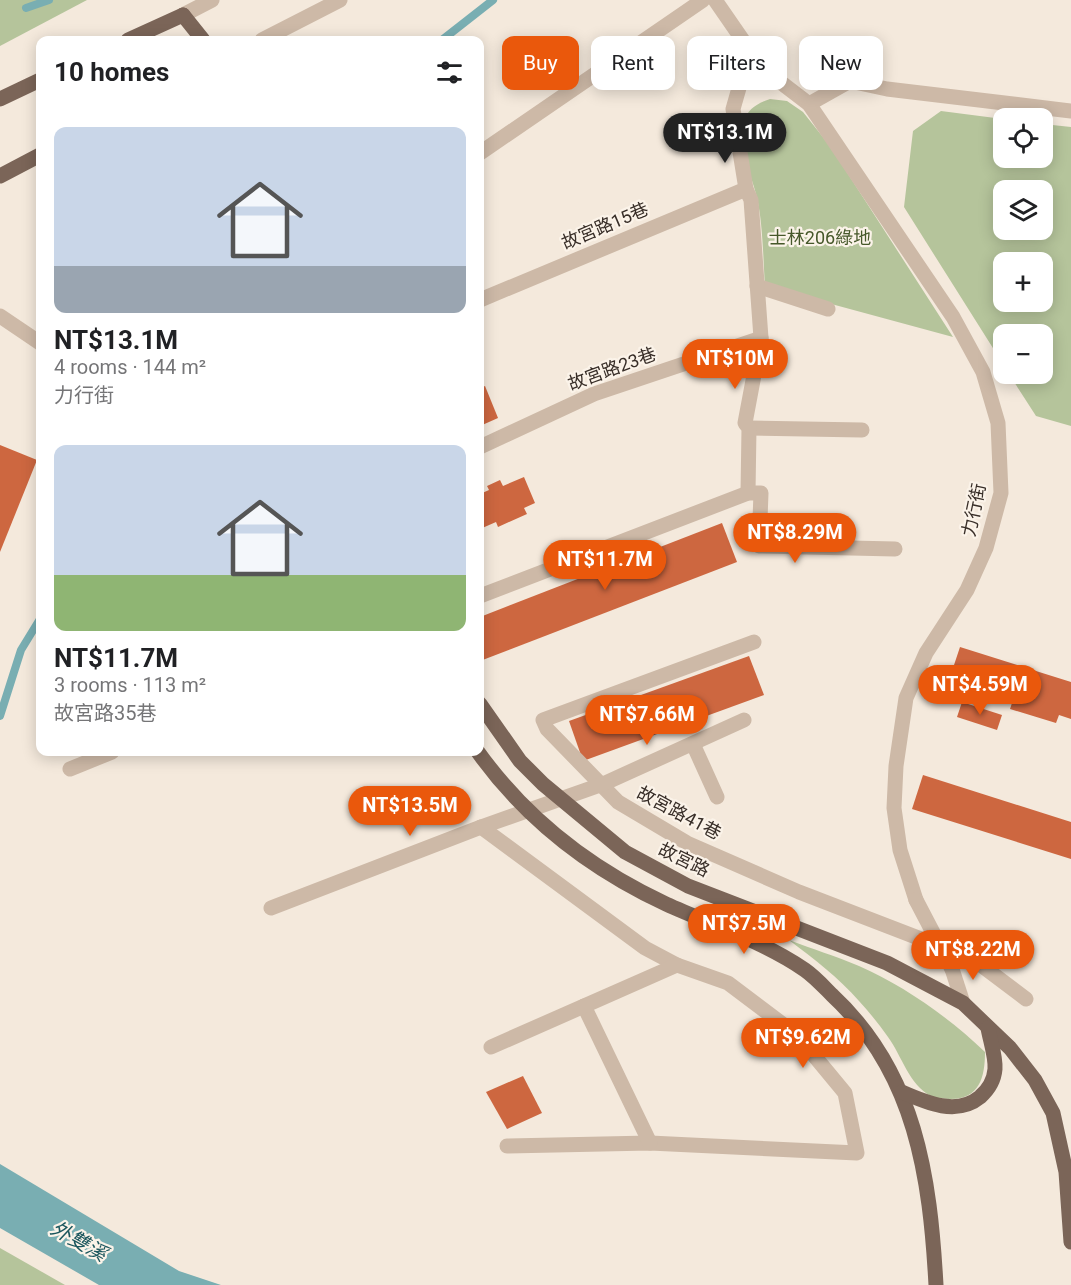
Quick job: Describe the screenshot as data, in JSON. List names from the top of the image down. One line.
{"streets":{"main road":["故宮路"],"street":["故宮路15巷","故宮路23巷","力行街","故宮路41巷"]},"crossings":[["力行街","故宮路"]],"water":["外雙溪"],"parks":["士林206綠地"],"page":{"chip":["Buy","Rent","Filters","New"],"heading":"10 homes","map_buttons":["+","−"],"list":[{"name":"NT$13.1M","note":"4 rooms · 144 m² · 力行街"},{"name":"NT$11.7M","note":"3 rooms · 113 m² · 故宮路35巷"}],"price":["NT$13.1M","NT$10M","NT$8.29M","NT$11.7M","NT$4.59M","NT$7.66M","NT$13.5M","NT$7.5M","NT$8.22M","NT$9.62M"]}}
